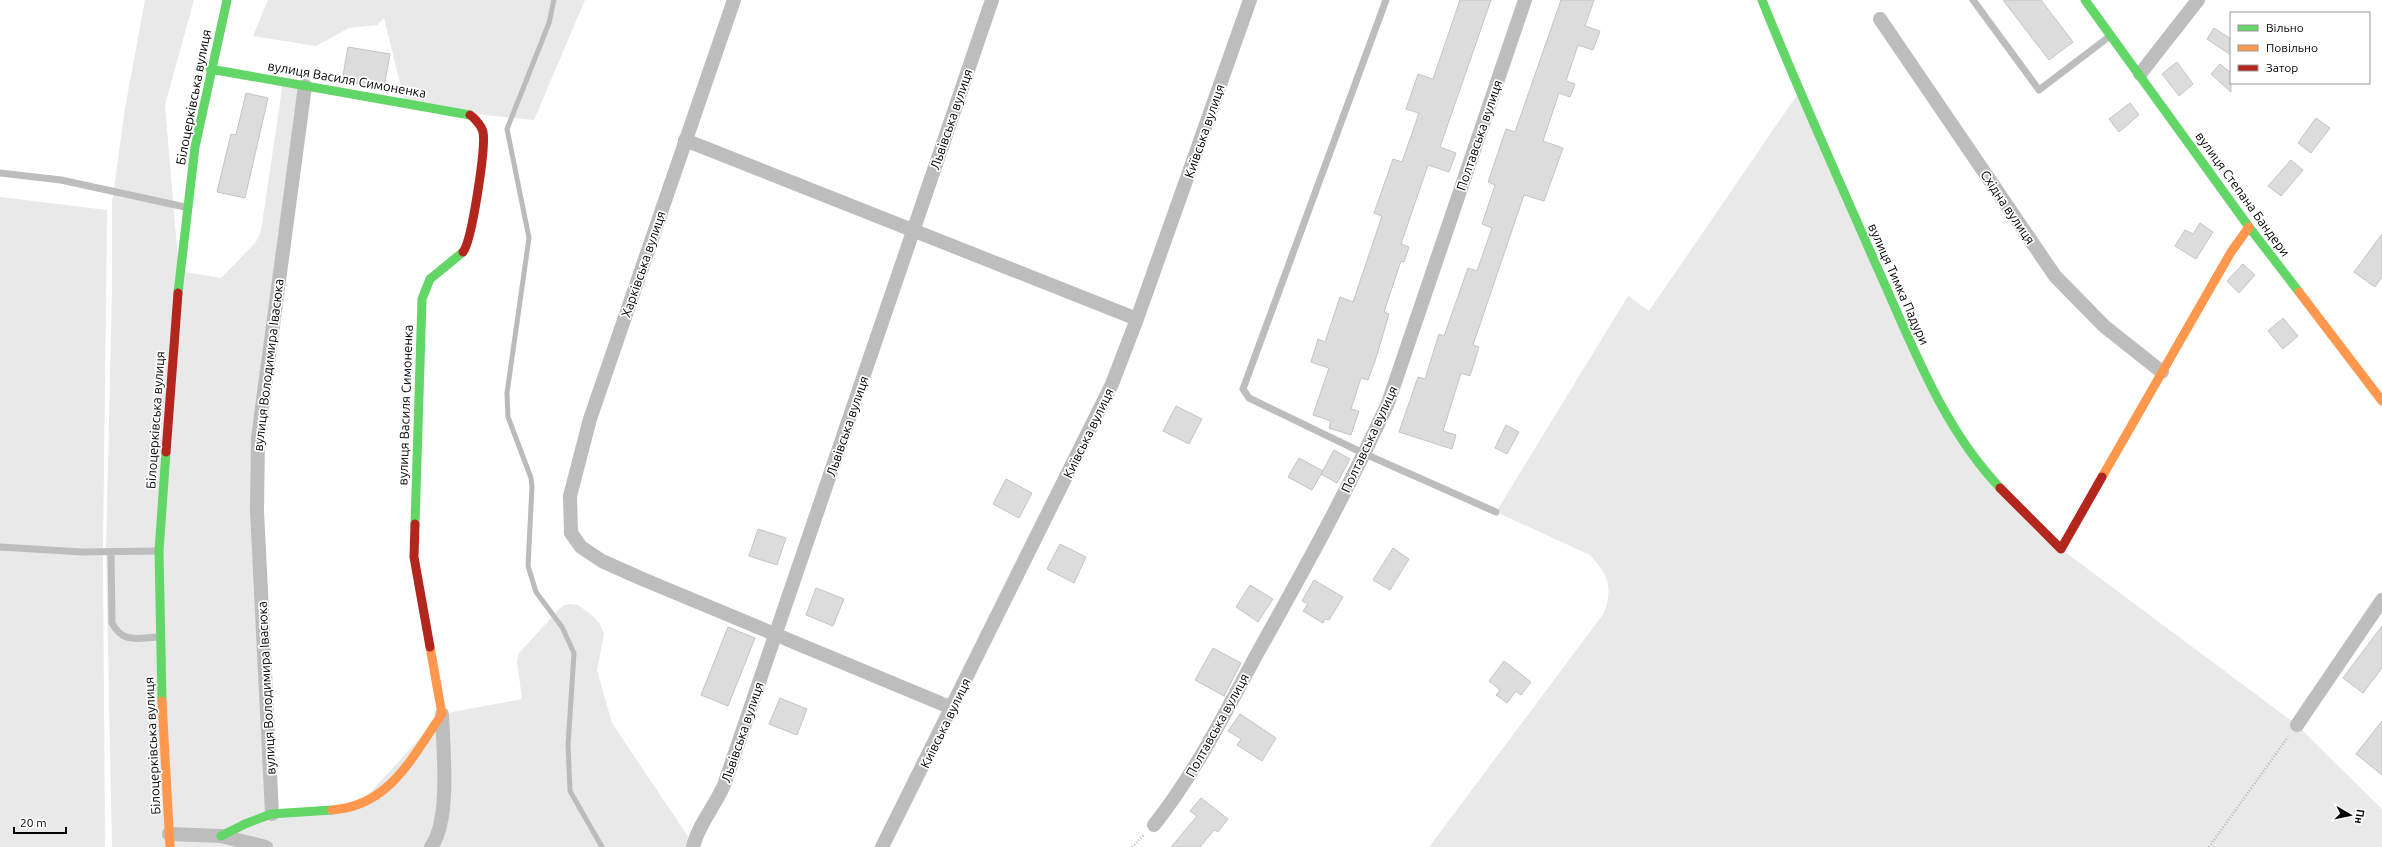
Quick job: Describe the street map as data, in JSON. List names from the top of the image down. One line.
{"streets":{"street":["вулиця Василя Симоненка","Білоцерківська вулиця","Львівська вулиця","Київська вулиця","Полтавська вулиця","вулиця Степана Бандери","Східна вулиця","Харківська вулиця","вулиця Тимка Падури","вулиця Володимира Івасюка"]},"crossings":[["вулиця Василя Симоненка","Білоцерківська вулиця"],["вулиця Василя Симоненка","вулиця Володимира Івасюка"],["Львівська вулиця","Харківська вулиця"],["Східна вулиця","вулиця Тимка Падури"]],"legend":["Вільно","Повільно","Затор"],"scale_bar":"20 m","north":"right"}
